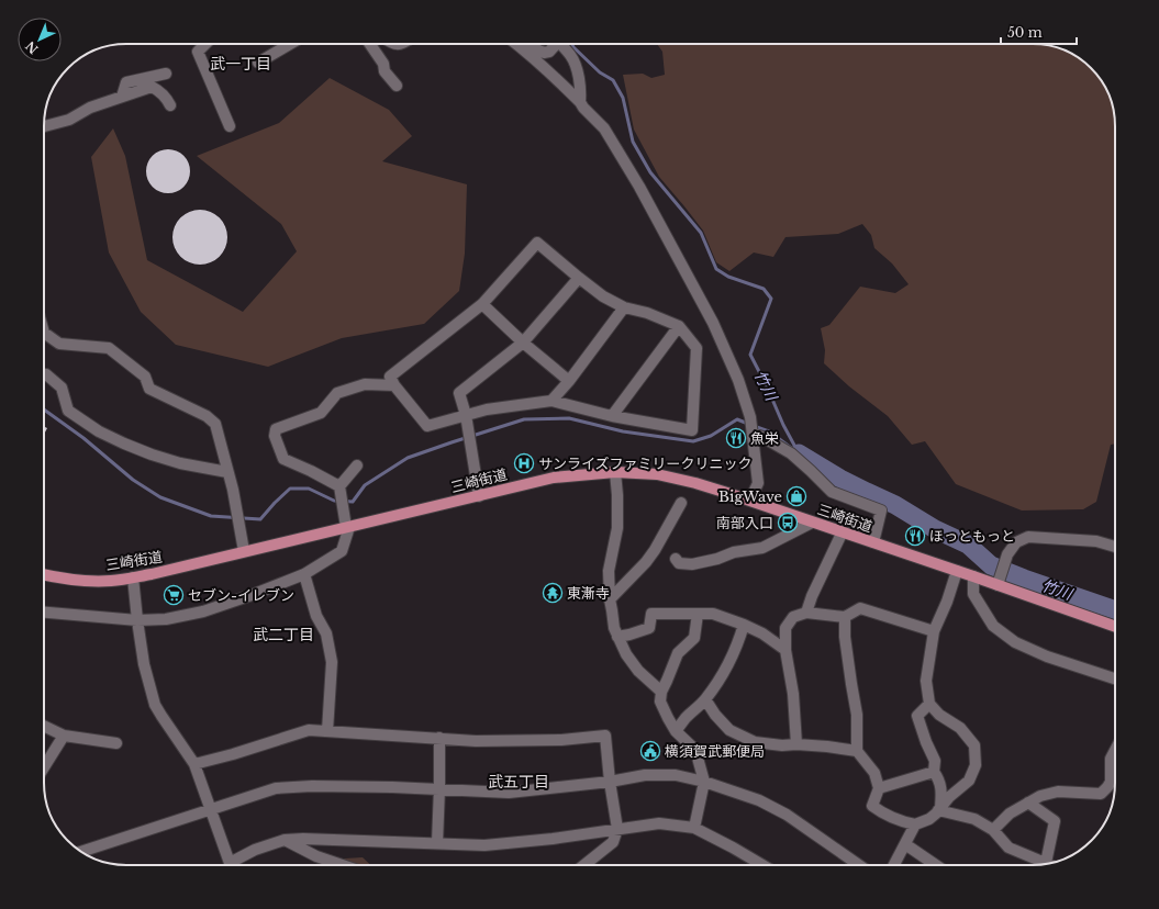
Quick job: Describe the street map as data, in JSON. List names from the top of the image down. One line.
{"streets":{"main road":["三崎街道"]},"districts":["武一丁目","武二丁目","武五丁目"],"water":["竹川"],"places":{"restaurant":["魚栄","ほっともっと"],"hospital":["サンライズファミリークリニック"],"shop":["BigWave"],"bus stop":["南部入口"],"temple":["東漸寺"],"supermarket":["セブン-イレブン"],"public building":["横須賀武郵便局"]},"scale_bar":"50 m","north":"bottom left"}
